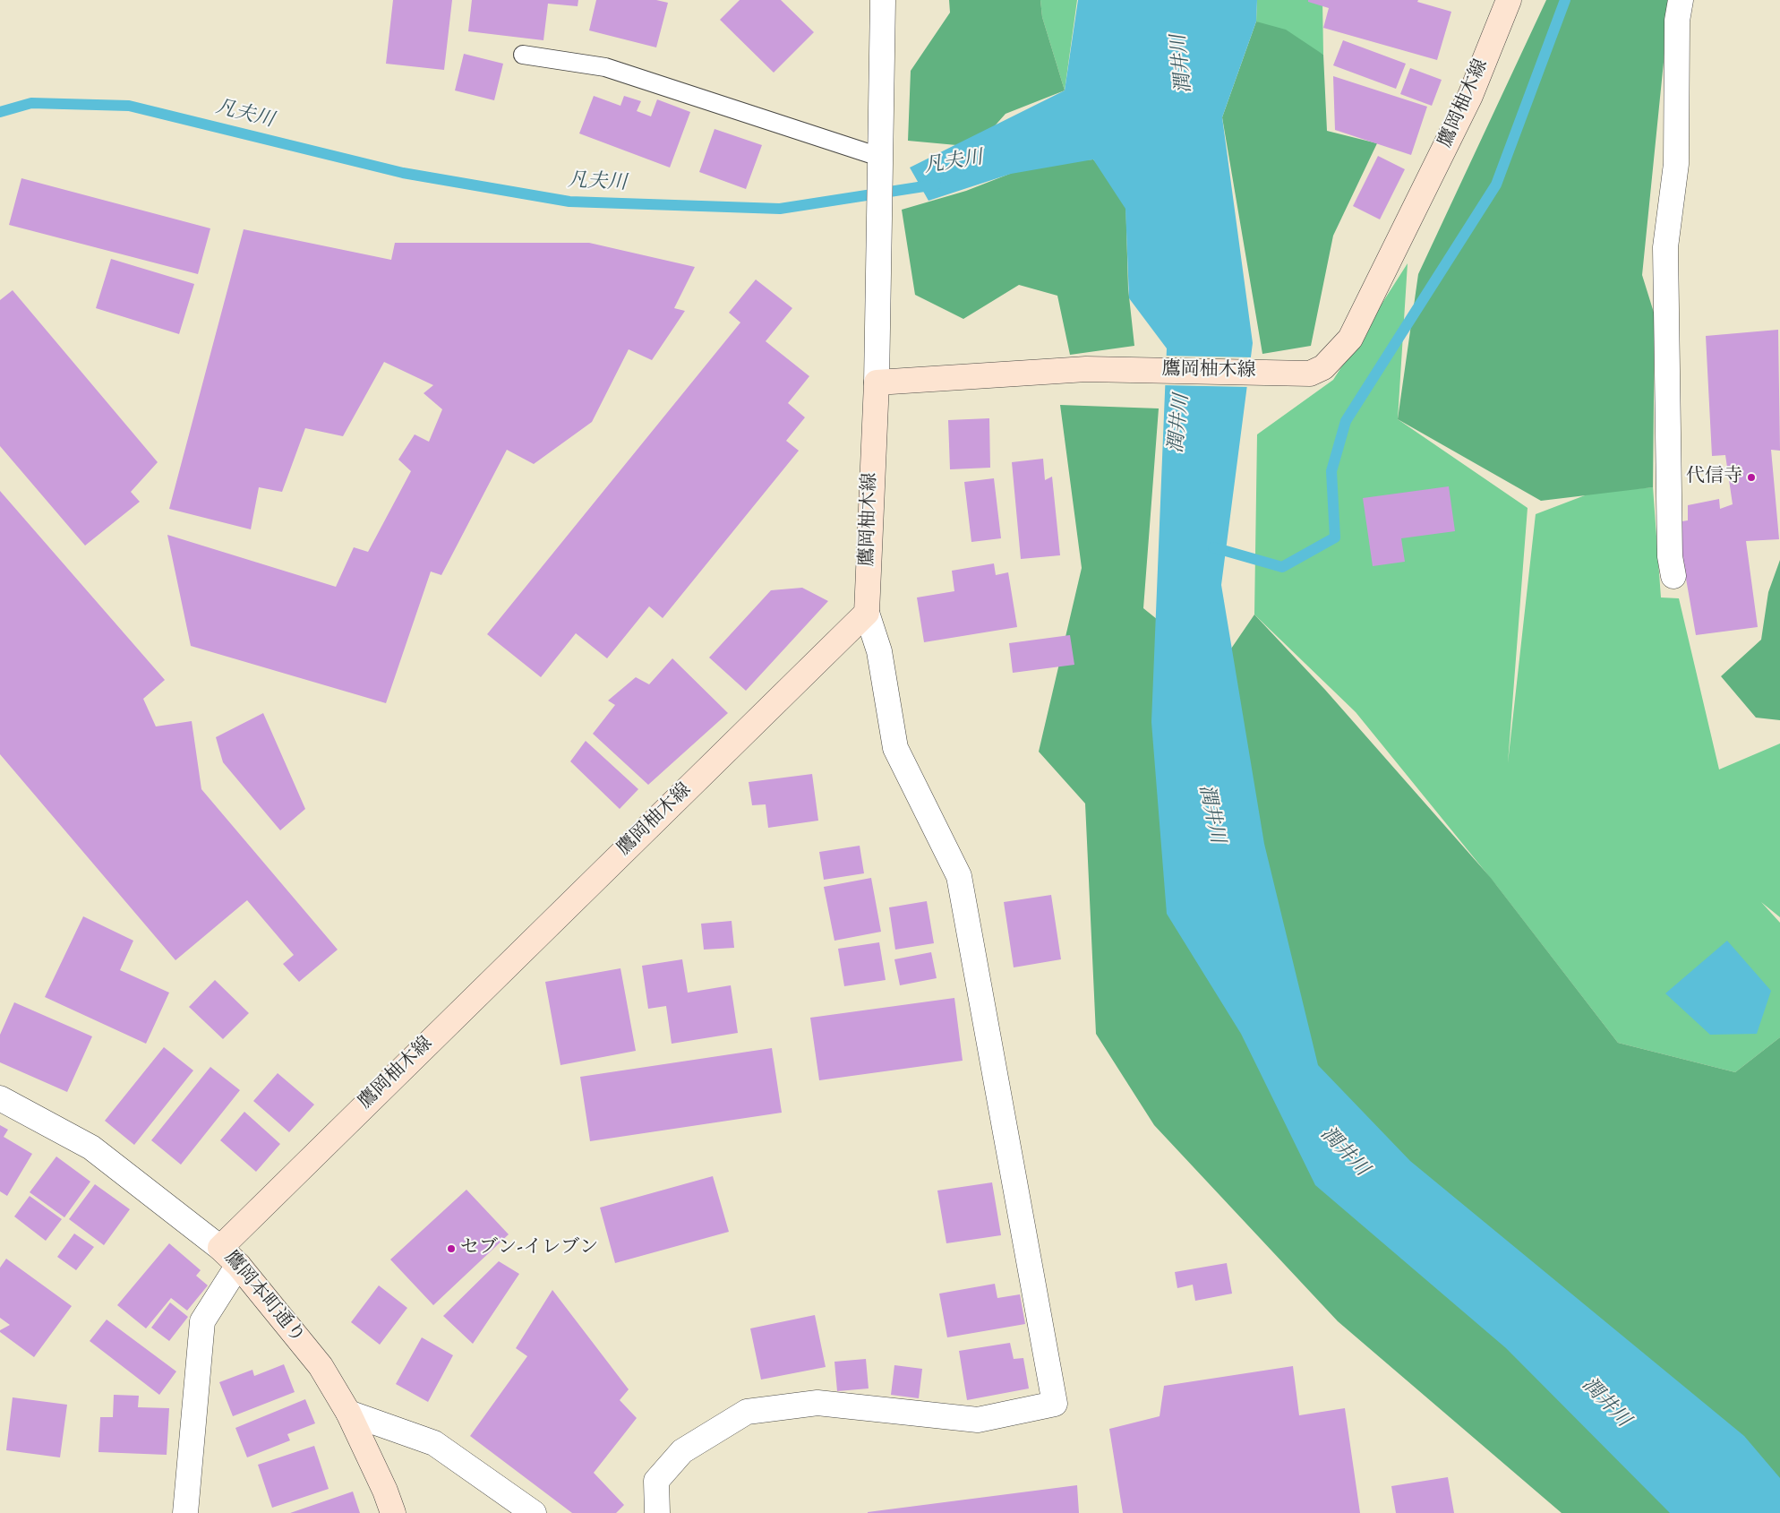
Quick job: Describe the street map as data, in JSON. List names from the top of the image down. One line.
{"streets":{"main road":["鷹岡柚木線","鷹岡本町通り"]},"crossings":[["鷹岡柚木線","鷹岡本町通り"]],"water":["潤井川","凡夫川"],"places":["代信寺","セブン-イレブン"]}
